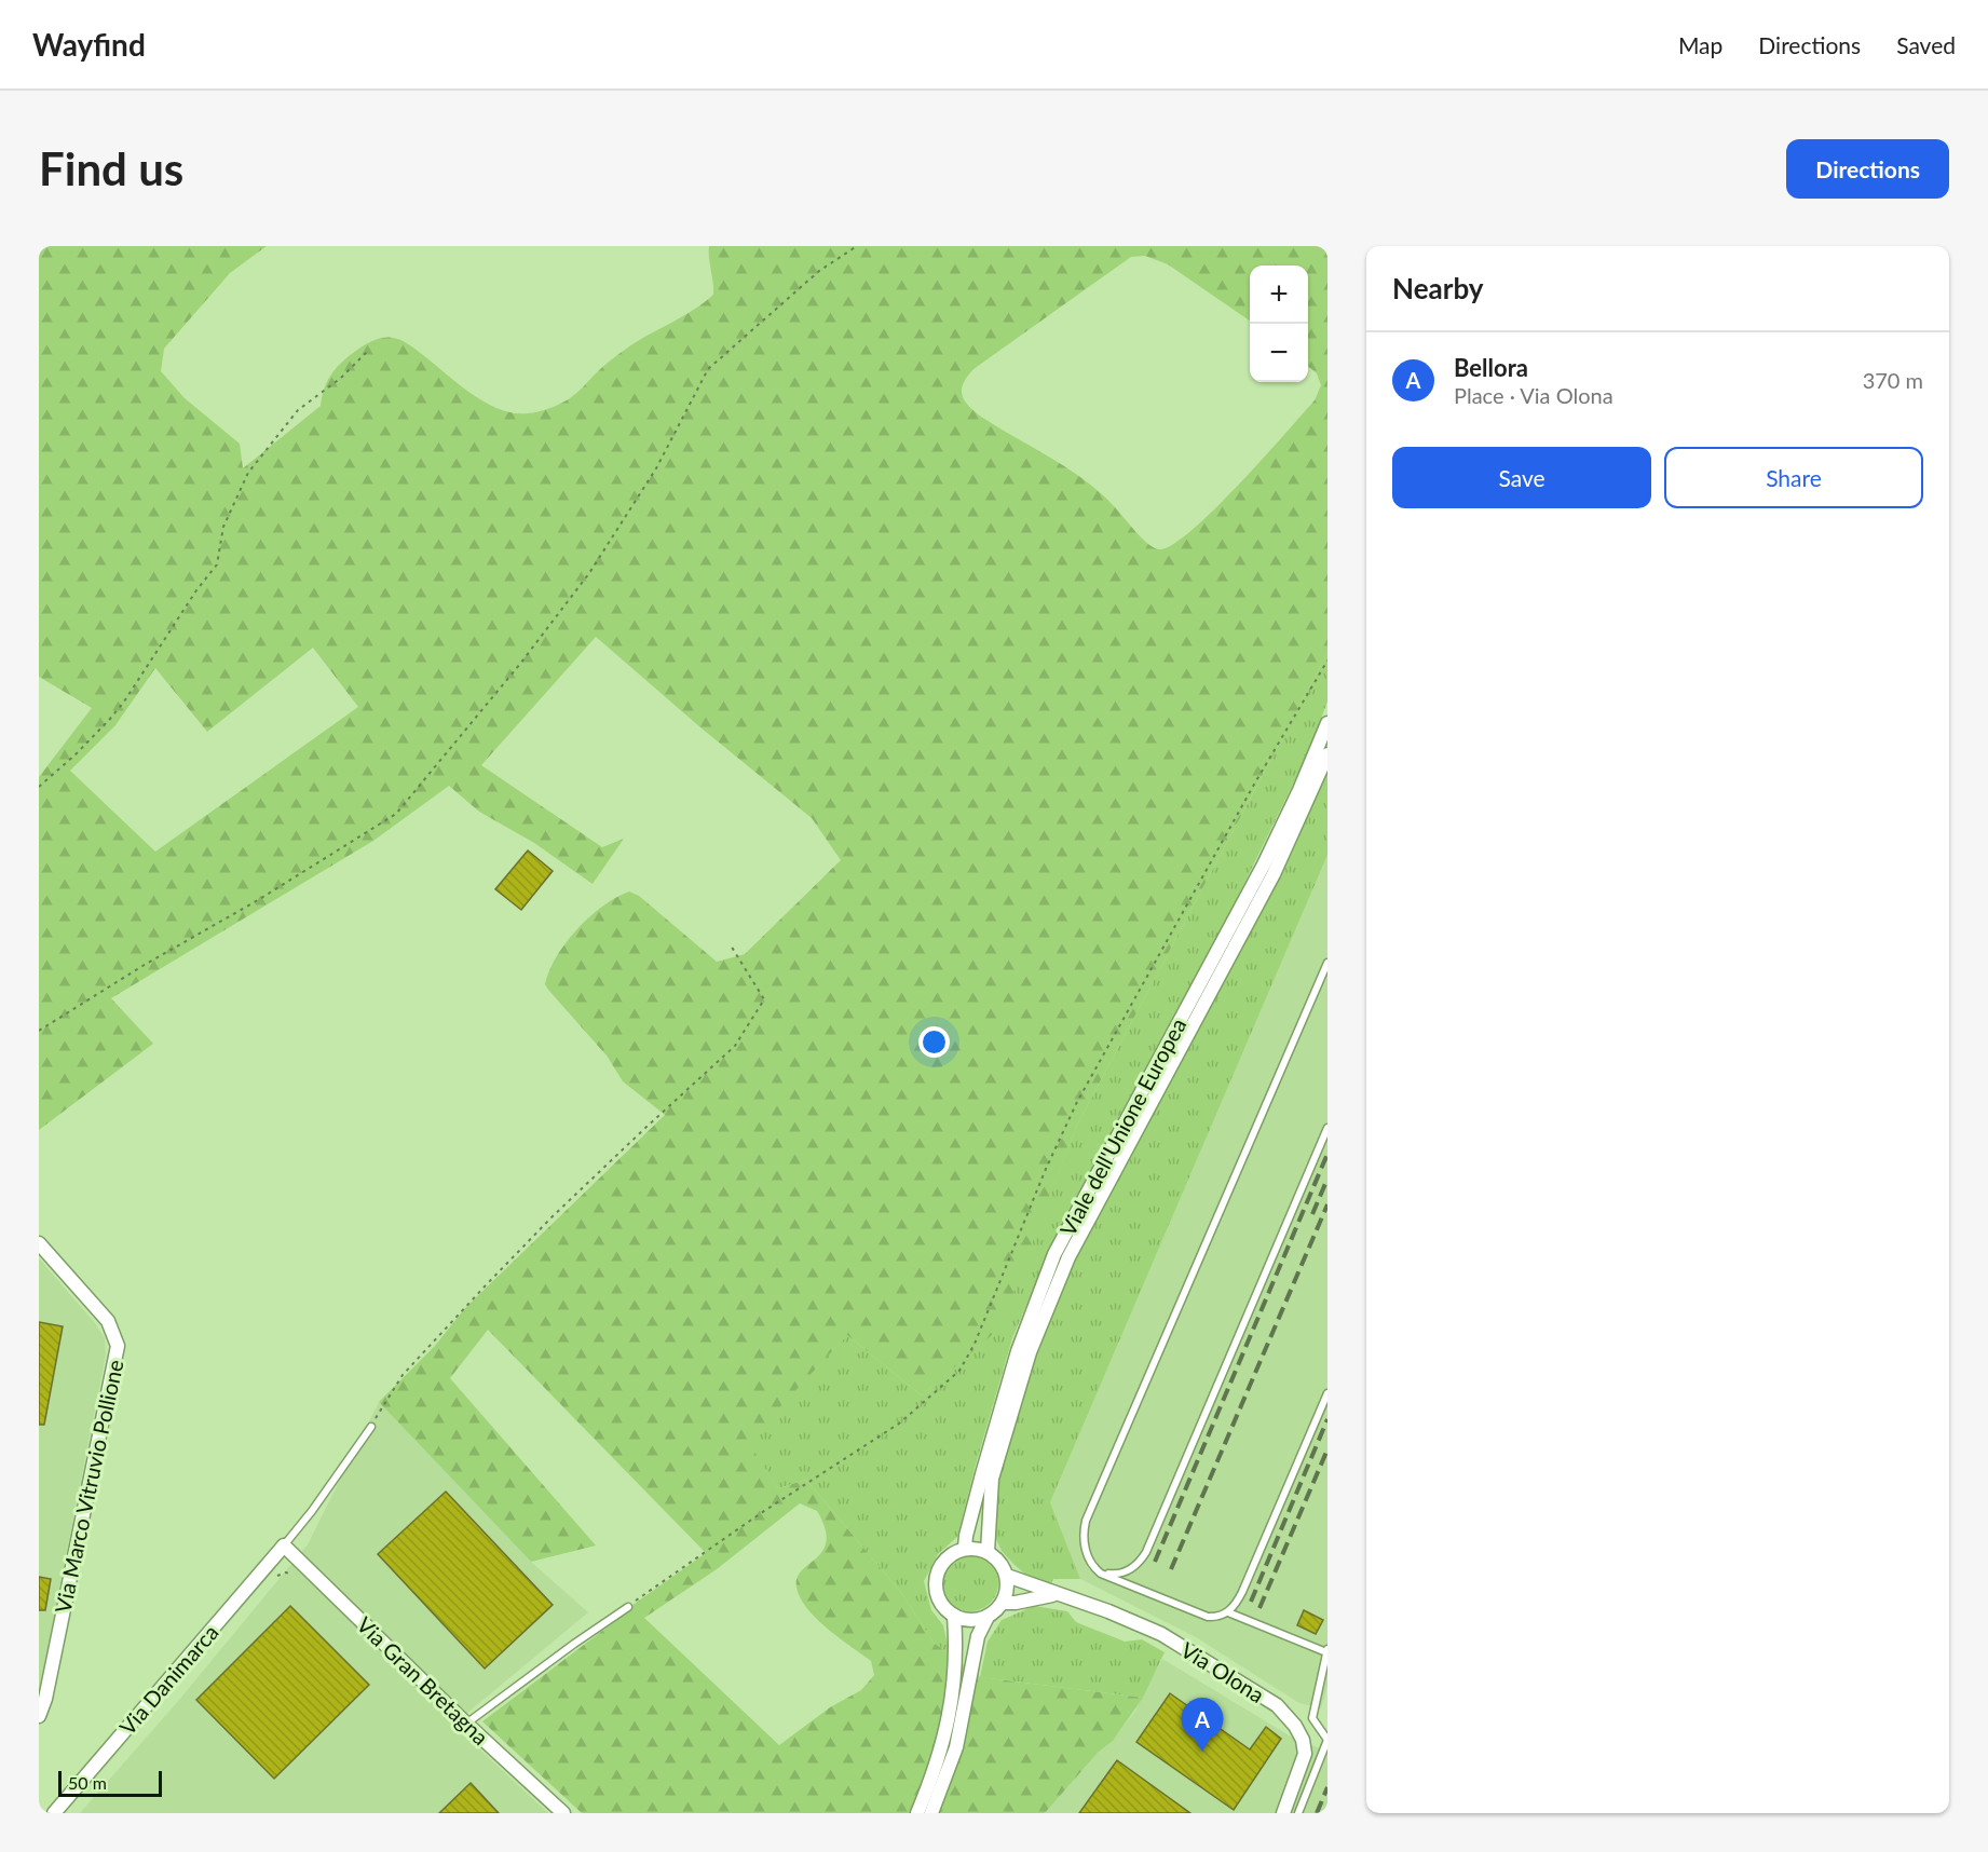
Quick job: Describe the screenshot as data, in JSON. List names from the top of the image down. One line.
{"streets":{"street":["Viale dell'Unione Europea","Via Marco Vitruvio Pollione","Via Olona","Via Danimarca","Via Gran Bretagna"]},"crossings":[["Viale dell'Unione Europea","Via Olona"],["Via Danimarca","Via Gran Bretagna"]],"scale_bar":"50 m","page":{"header":"Wayfind","nav":["Map","Directions","Saved"],"buttons":["Directions",["Save","Share"]],"title":"Find us","heading":"Nearby","map_buttons":["+","−"],"list":[{"mark":"A","name":"Bellora","note":"Place · Via Olona","value":"370 m"}],"pins":"A","scale":"50 m"}}
